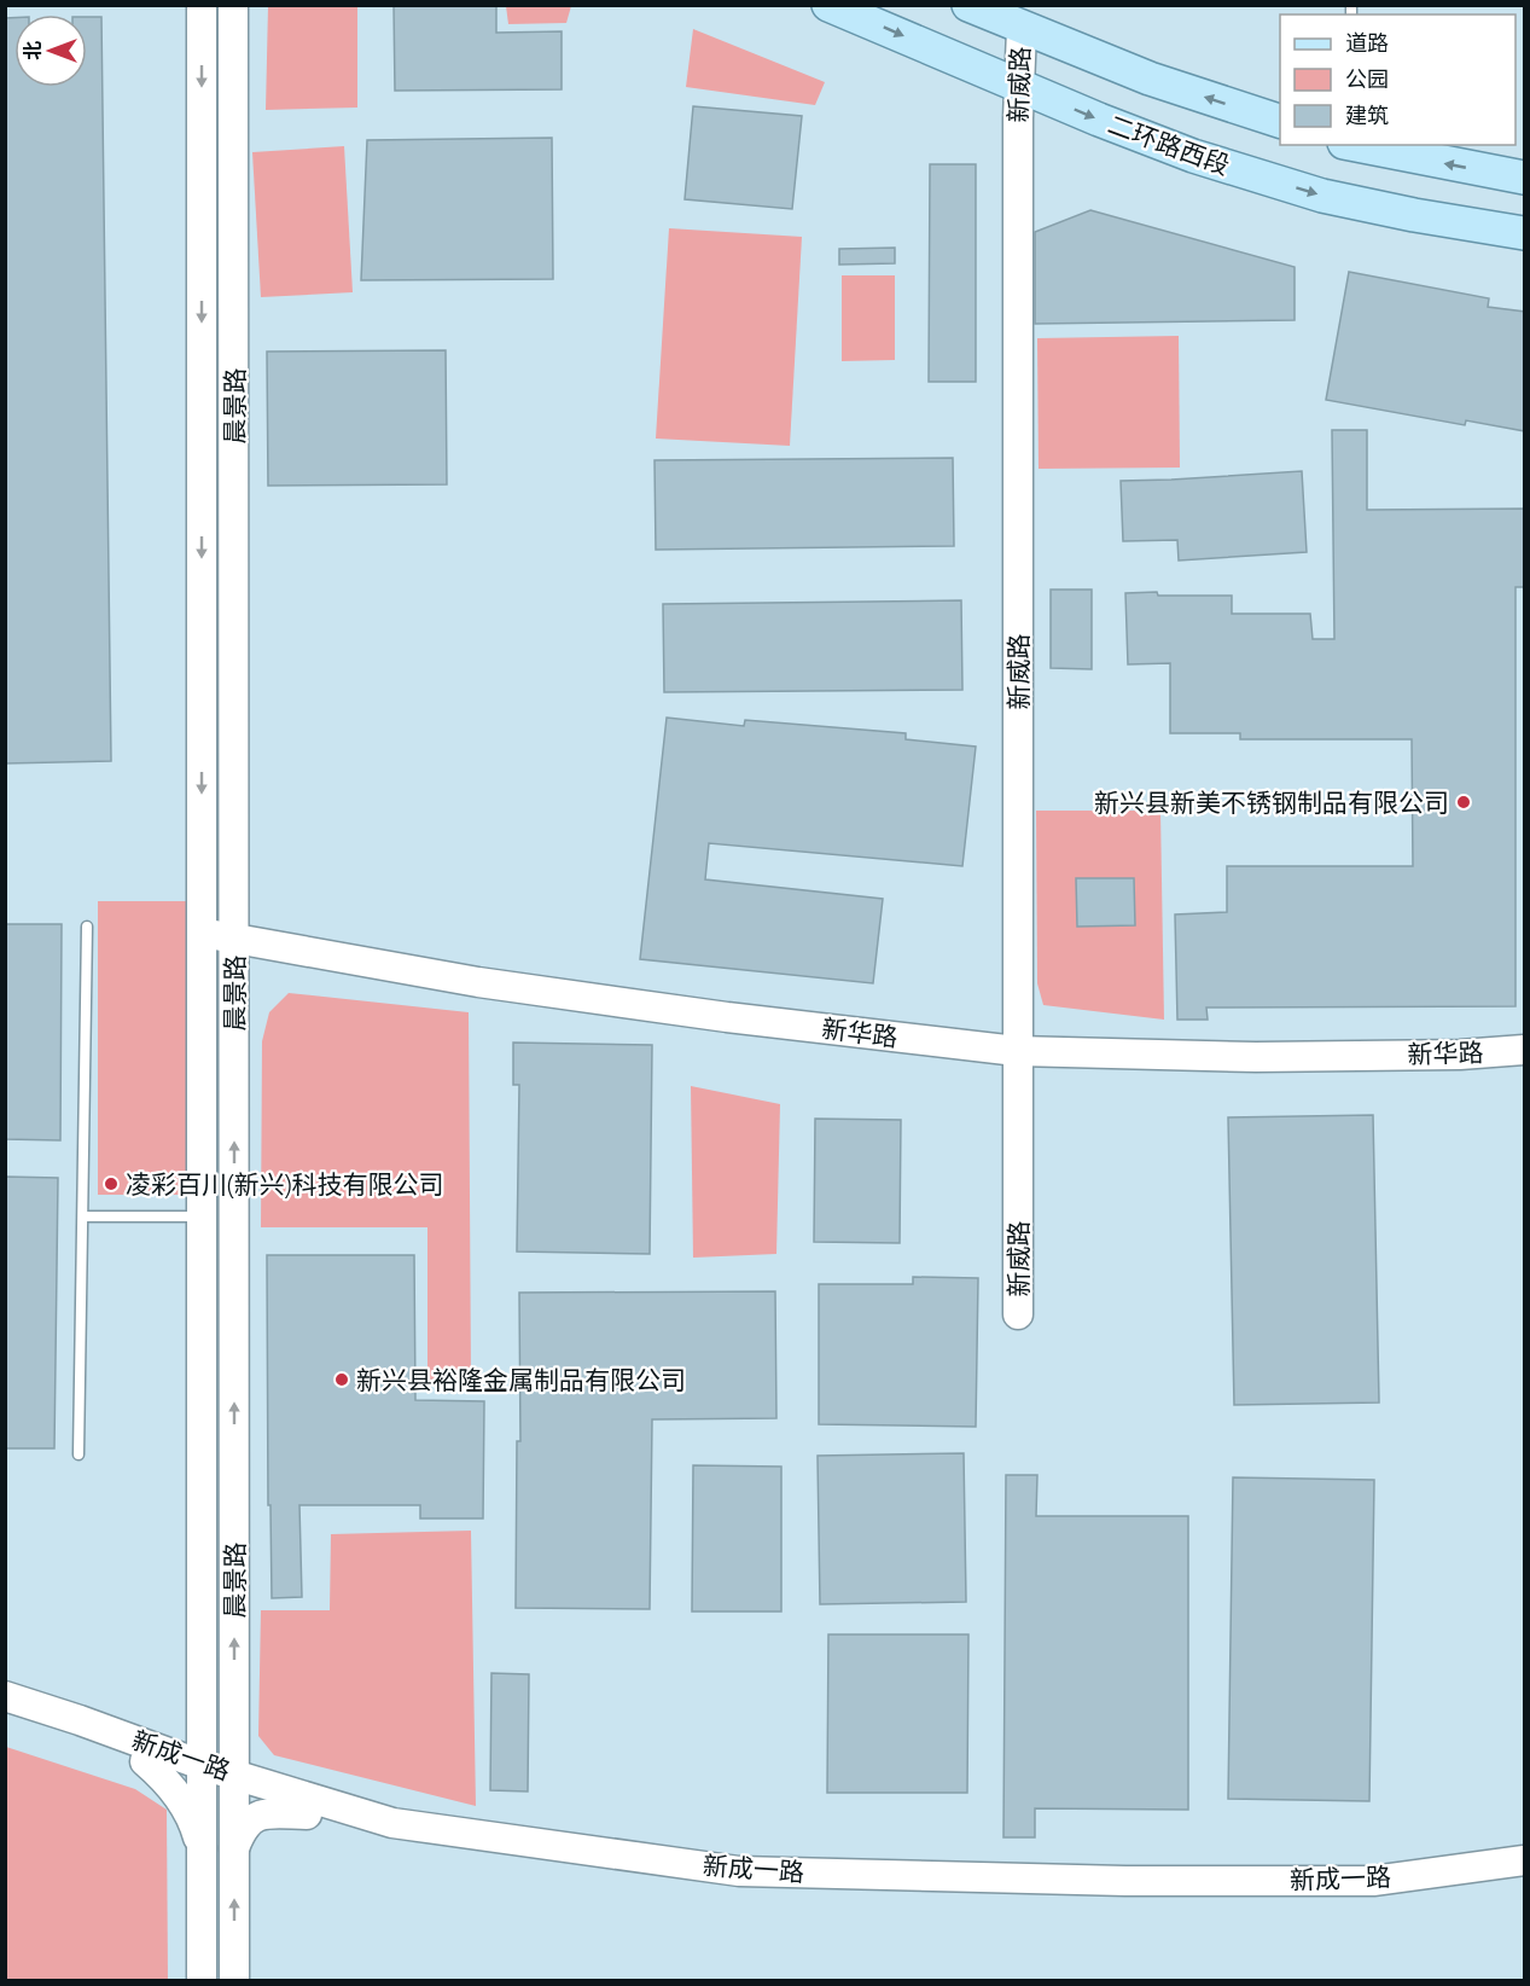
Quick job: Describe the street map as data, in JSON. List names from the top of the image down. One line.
{"streets":{"main road":["二环路西段"],"street":["新威路","晨景路","新华路","新成一路"]},"crossings":[["新威路","二环路西段"],["新威路","新华路"],["晨景路","新华路"],["晨景路","新成一路"]],"places":["新兴县新美不锈钢制品有限公司","凌彩百川(新兴)科技有限公司","新兴县裕隆金属制品有限公司"],"legend":["道路","公园","建筑"],"north":"left"}
